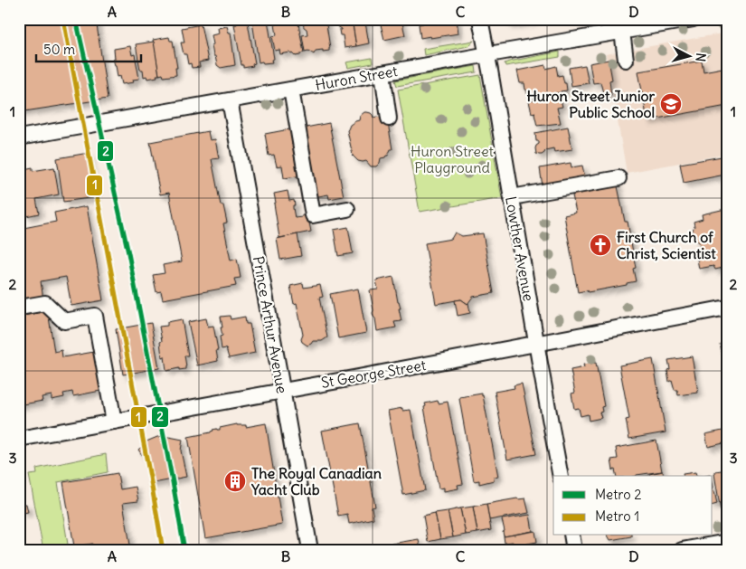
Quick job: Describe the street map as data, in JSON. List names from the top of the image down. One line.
{"streets":{"street":["Huron Street","Lowther Avenue","Prince Arthur Avenue","St George Street"]},"crossings":[["Huron Street","Lowther Avenue"],["Huron Street","Prince Arthur Avenue"],["Lowther Avenue","St George Street"],["Prince Arthur Avenue","St George Street"]],"parks":["Huron Street Playground"],"places":{"school or university":["Huron Street Junior Public School"],"church":["First Church of Christ, Scientist"],"building":["The Royal Canadian Yacht Club"]},"lines":["metro line 2","metro line 1"],"legend":["Metro 2","Metro 1"],"scale_bar":"50 m","north":"right","grid":{"columns":["A","B","C","D"],"rows":["1","2","3"]}}
